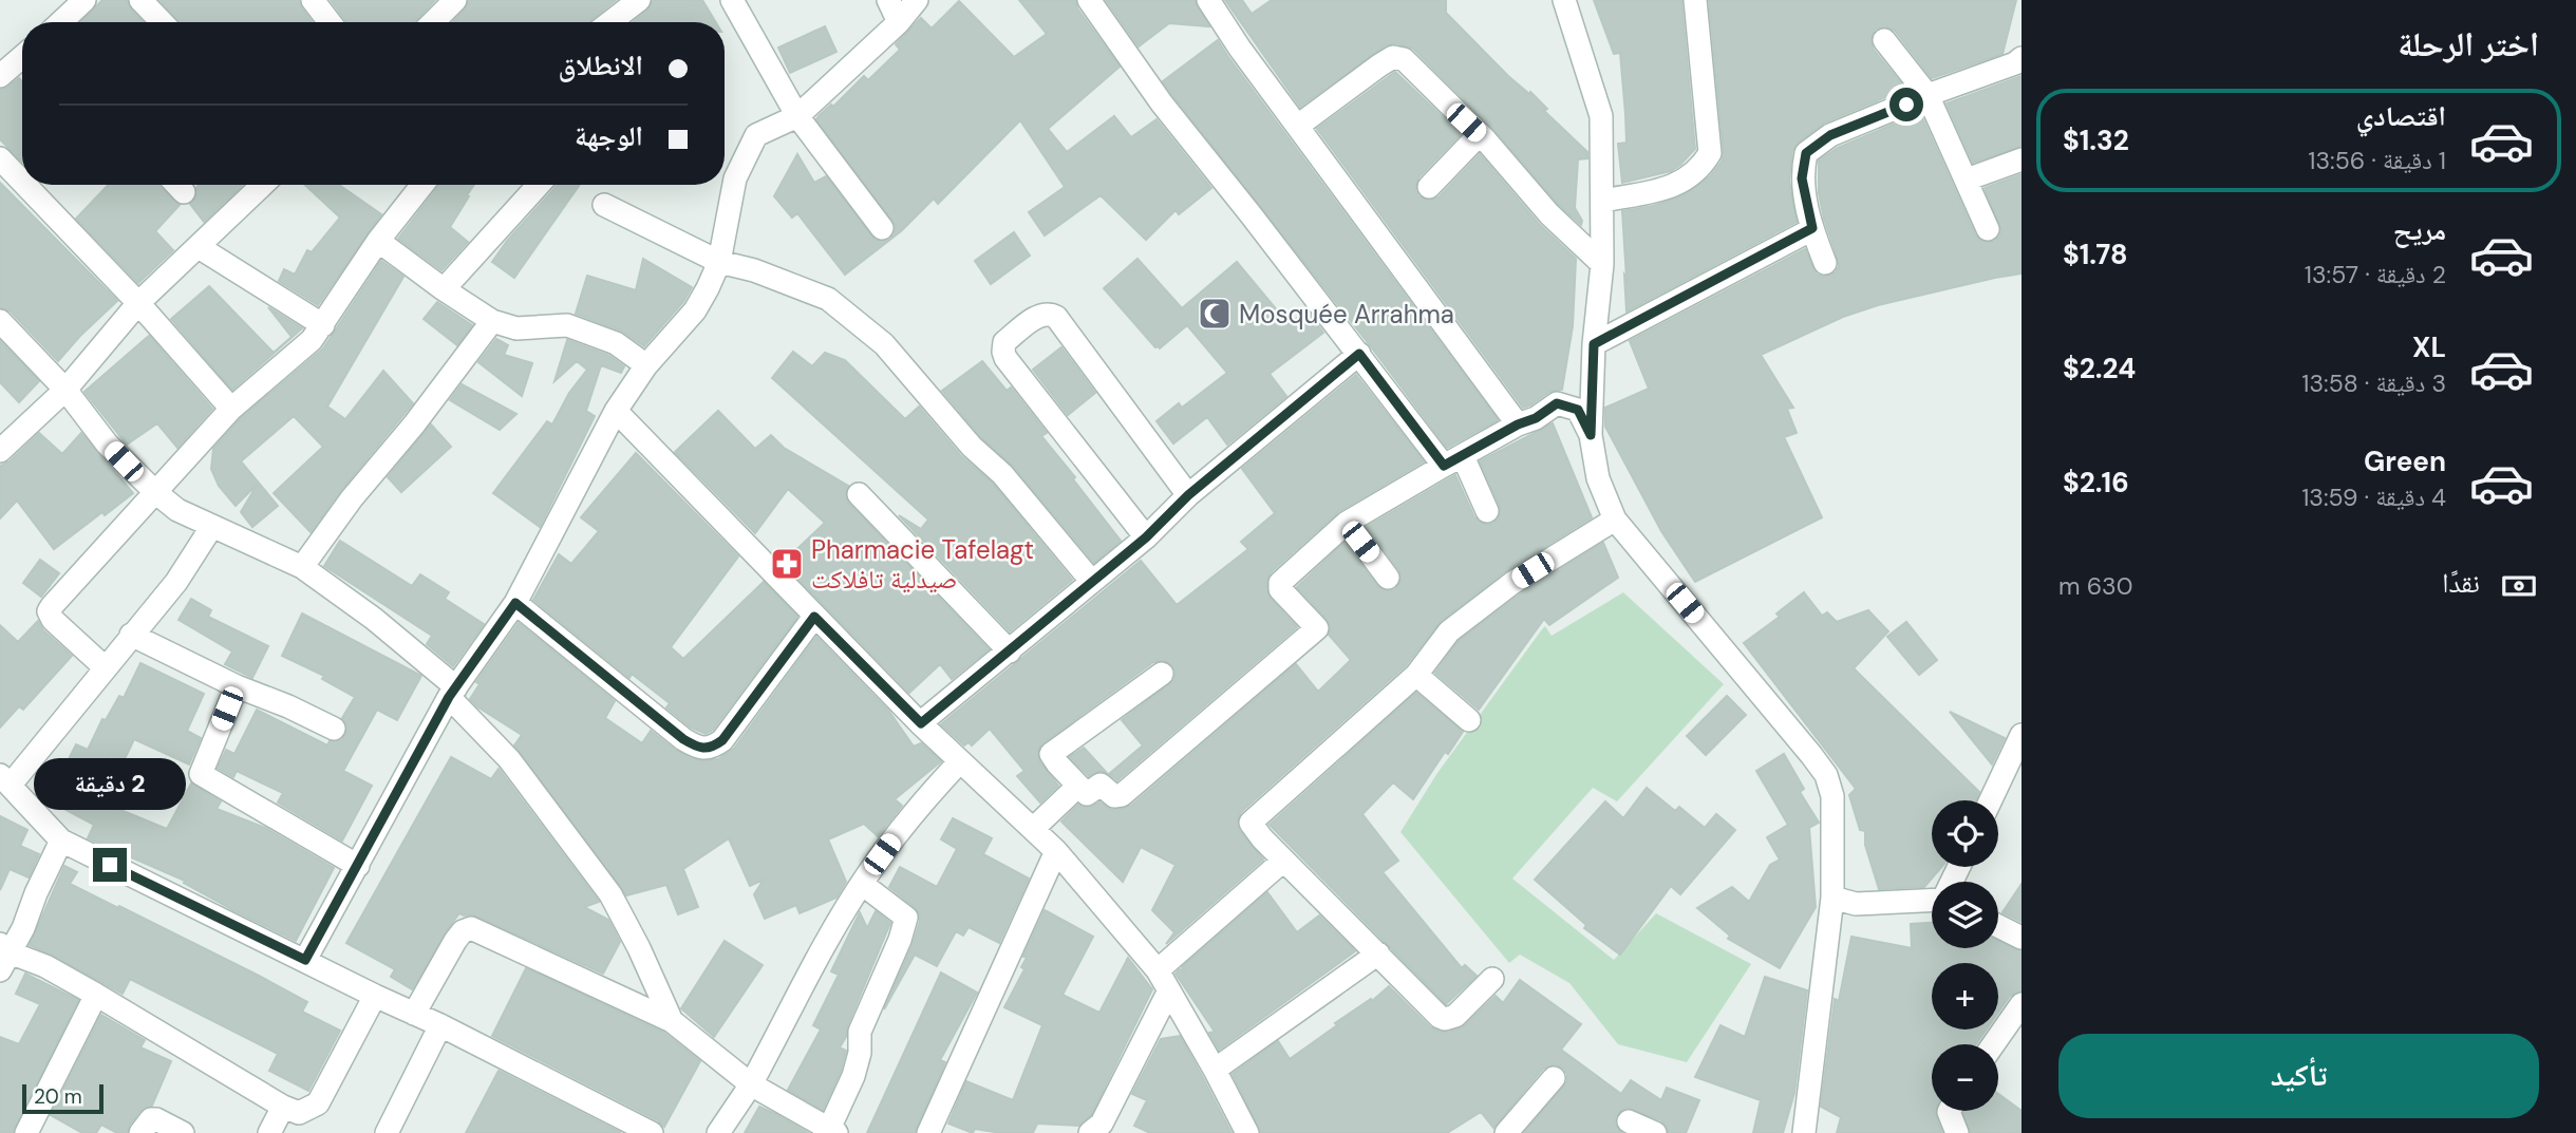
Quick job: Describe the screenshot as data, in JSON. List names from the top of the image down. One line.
{"places":{"mosque":["Mosquée Arrahma"],"pharmacy":["Pharmacie Tafelagt صيدلية تافلاكت"]},"scale_bar":"20 m","page":{"heading":"اختر الرحلة","banner":["الانطلاق","الوجهة"],"list":[{"name":"اقتصادي","note":"1 دقيقة · 13:56","value":"$1.32"},{"name":"مريح","note":"2 دقيقة · 13:57","value":"$1.78"},{"name":"XL","note":"3 دقيقة · 13:58","value":"$2.24"},{"name":"Green","note":"4 دقيقة · 13:59","value":"$2.16"}],"pay":["نقدًا","630 m"],"bubble":"2 دقيقة","map_buttons":["+","−"],"buttons":"تأكيد","scale":"20 m"}}
